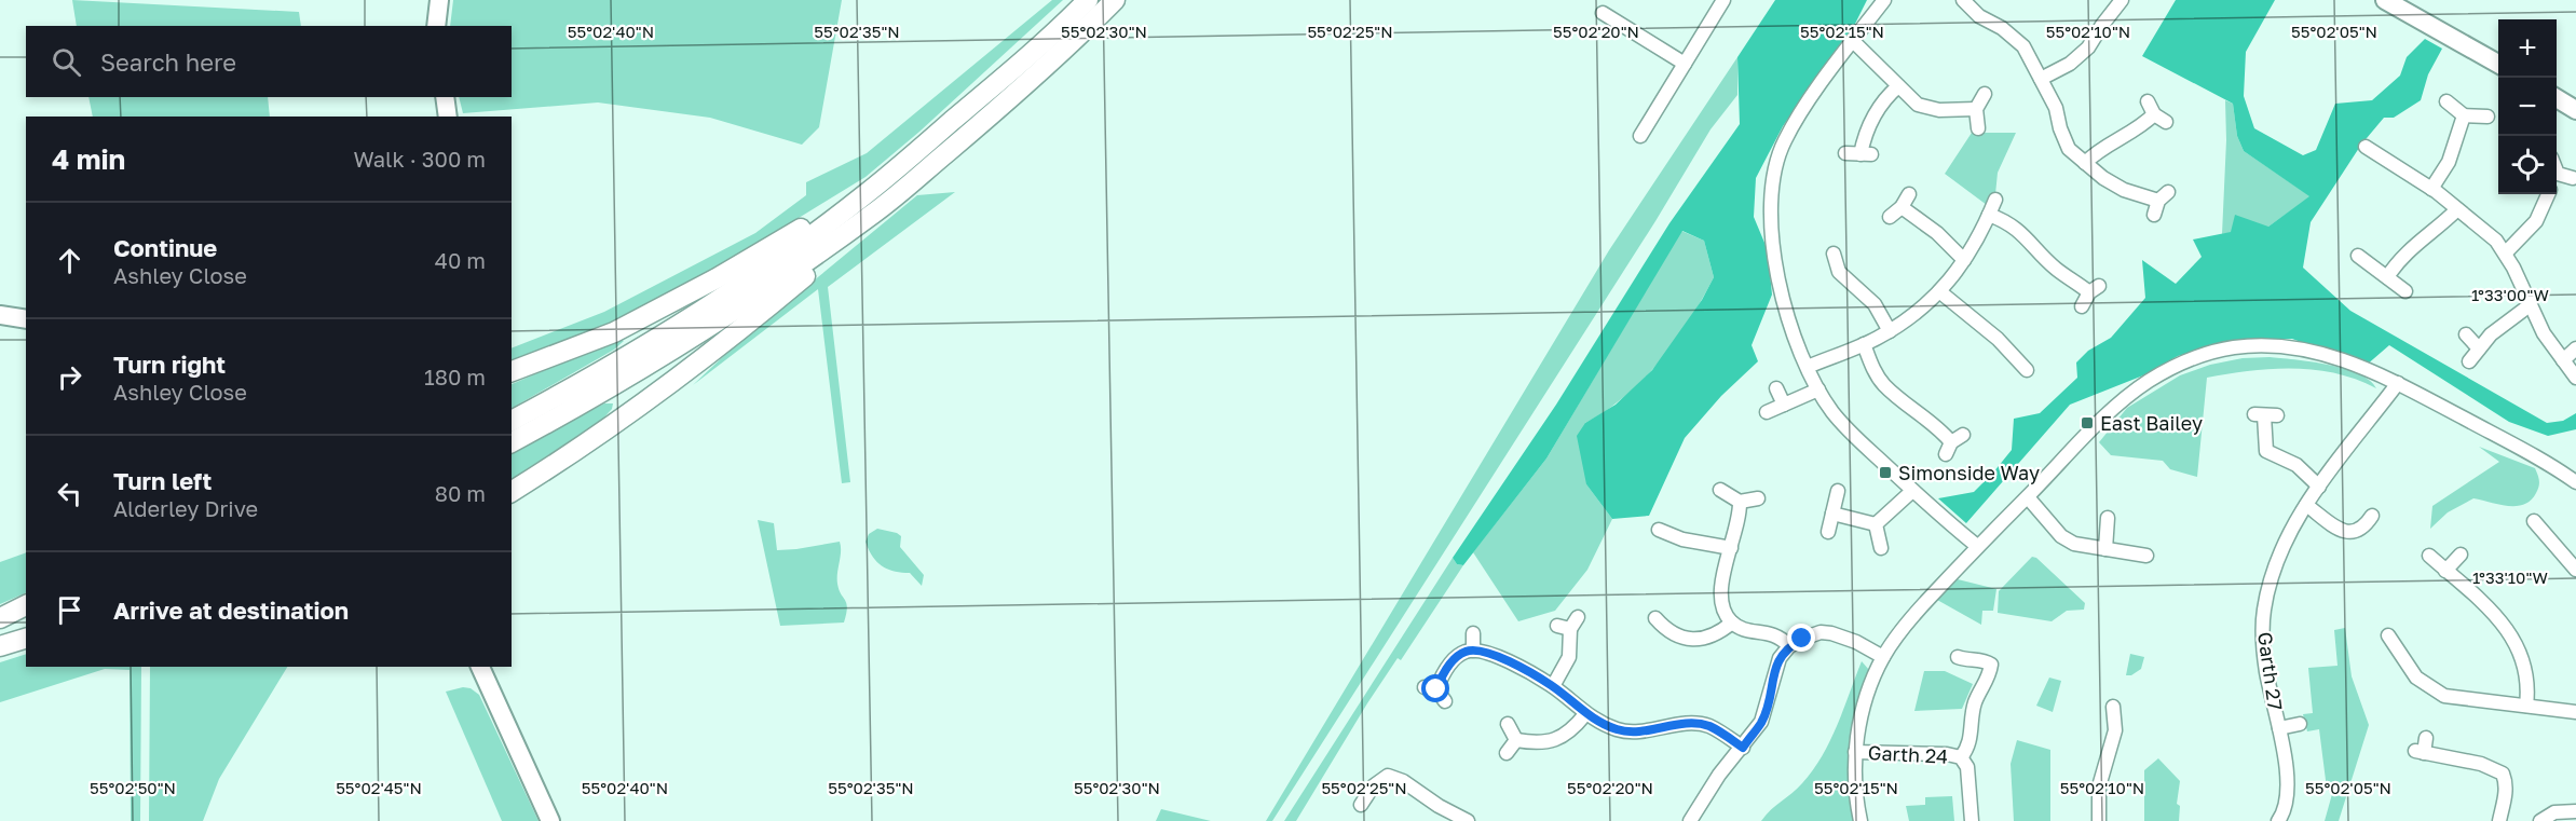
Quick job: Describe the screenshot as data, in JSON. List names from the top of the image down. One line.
{"streets":{"street":["Garth 27","Garth 24"]},"places":{"transit":["East Bailey","Simonside Way"]},"page":{"map_buttons":["+","−"],"search":"Search here","heading":["4 min","Walk · 300 m"],"list":[["Continue","Ashley Close","40 m"],["Turn right","Ashley Close","180 m"],["Turn left","Alderley Drive","80 m"],"Arrive at destination"]},"coordinates":["55°02'40\"N","55°02'35\"N","55°02'30\"N","55°02'25\"N","55°02'20\"N","55°02'15\"N","55°02'10\"N","55°02'05\"N","1°33'00\"W","1°33'10\"W","55°02'50\"N","55°02'45\"N"]}
